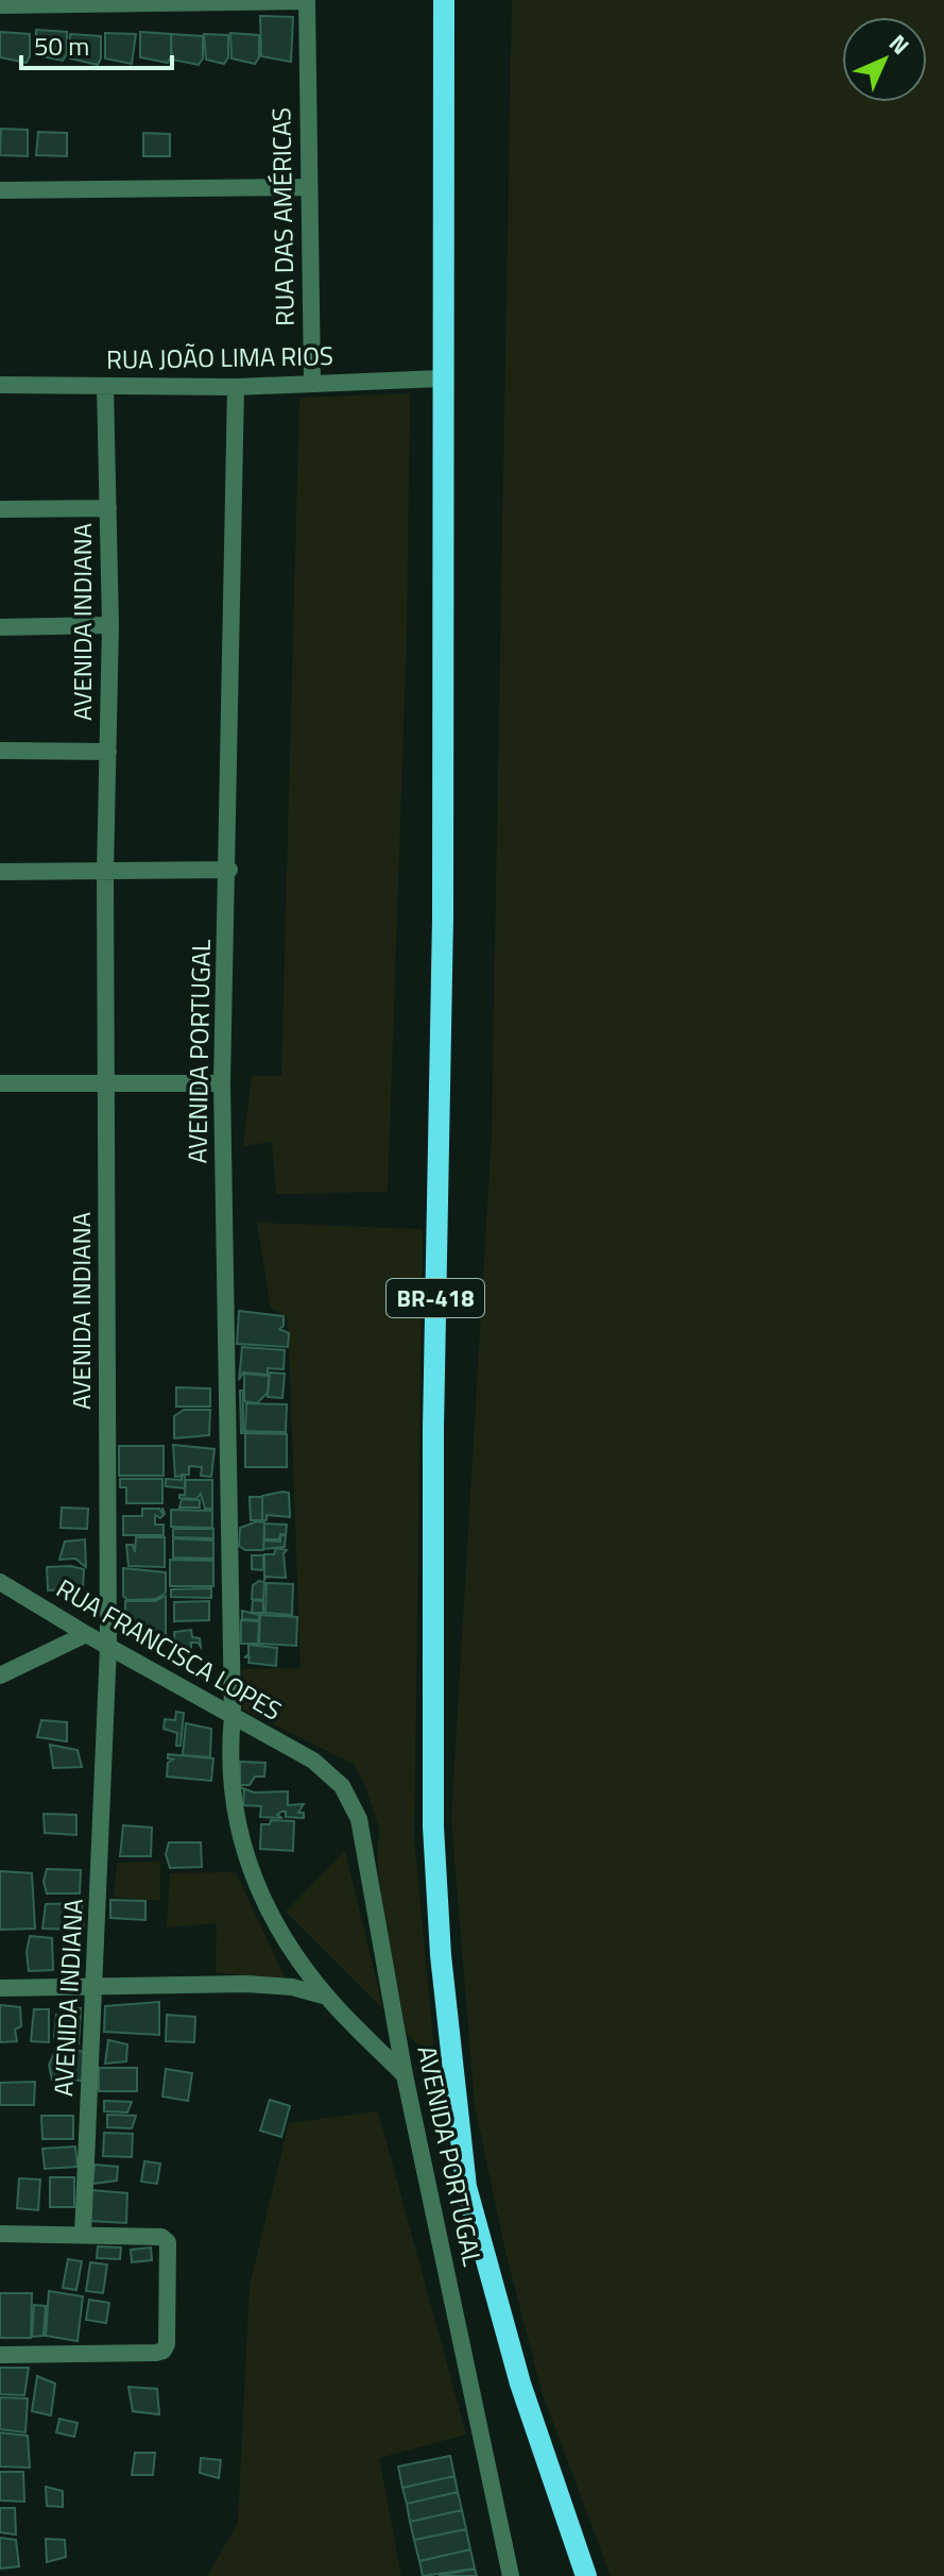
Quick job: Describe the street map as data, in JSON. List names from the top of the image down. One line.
{"streets":{"main road":["BR-418"],"street":["RUA DAS AMÉRICAS","RUA JOÃO LIMA RIOS","AVENIDA INDIANA","AVENIDA PORTUGAL","RUA FRANCISCA LOPES"]},"crossings":[["RUA DAS AMÉRICAS","RUA JOÃO LIMA RIOS"],["RUA JOÃO LIMA RIOS","AVENIDA INDIANA"],["RUA JOÃO LIMA RIOS","AVENIDA PORTUGAL"],["RUA JOÃO LIMA RIOS","BR-418"],["AVENIDA INDIANA","RUA FRANCISCA LOPES"],["AVENIDA PORTUGAL","RUA FRANCISCA LOPES"]],"scale_bar":"50 m","north":"top right"}
